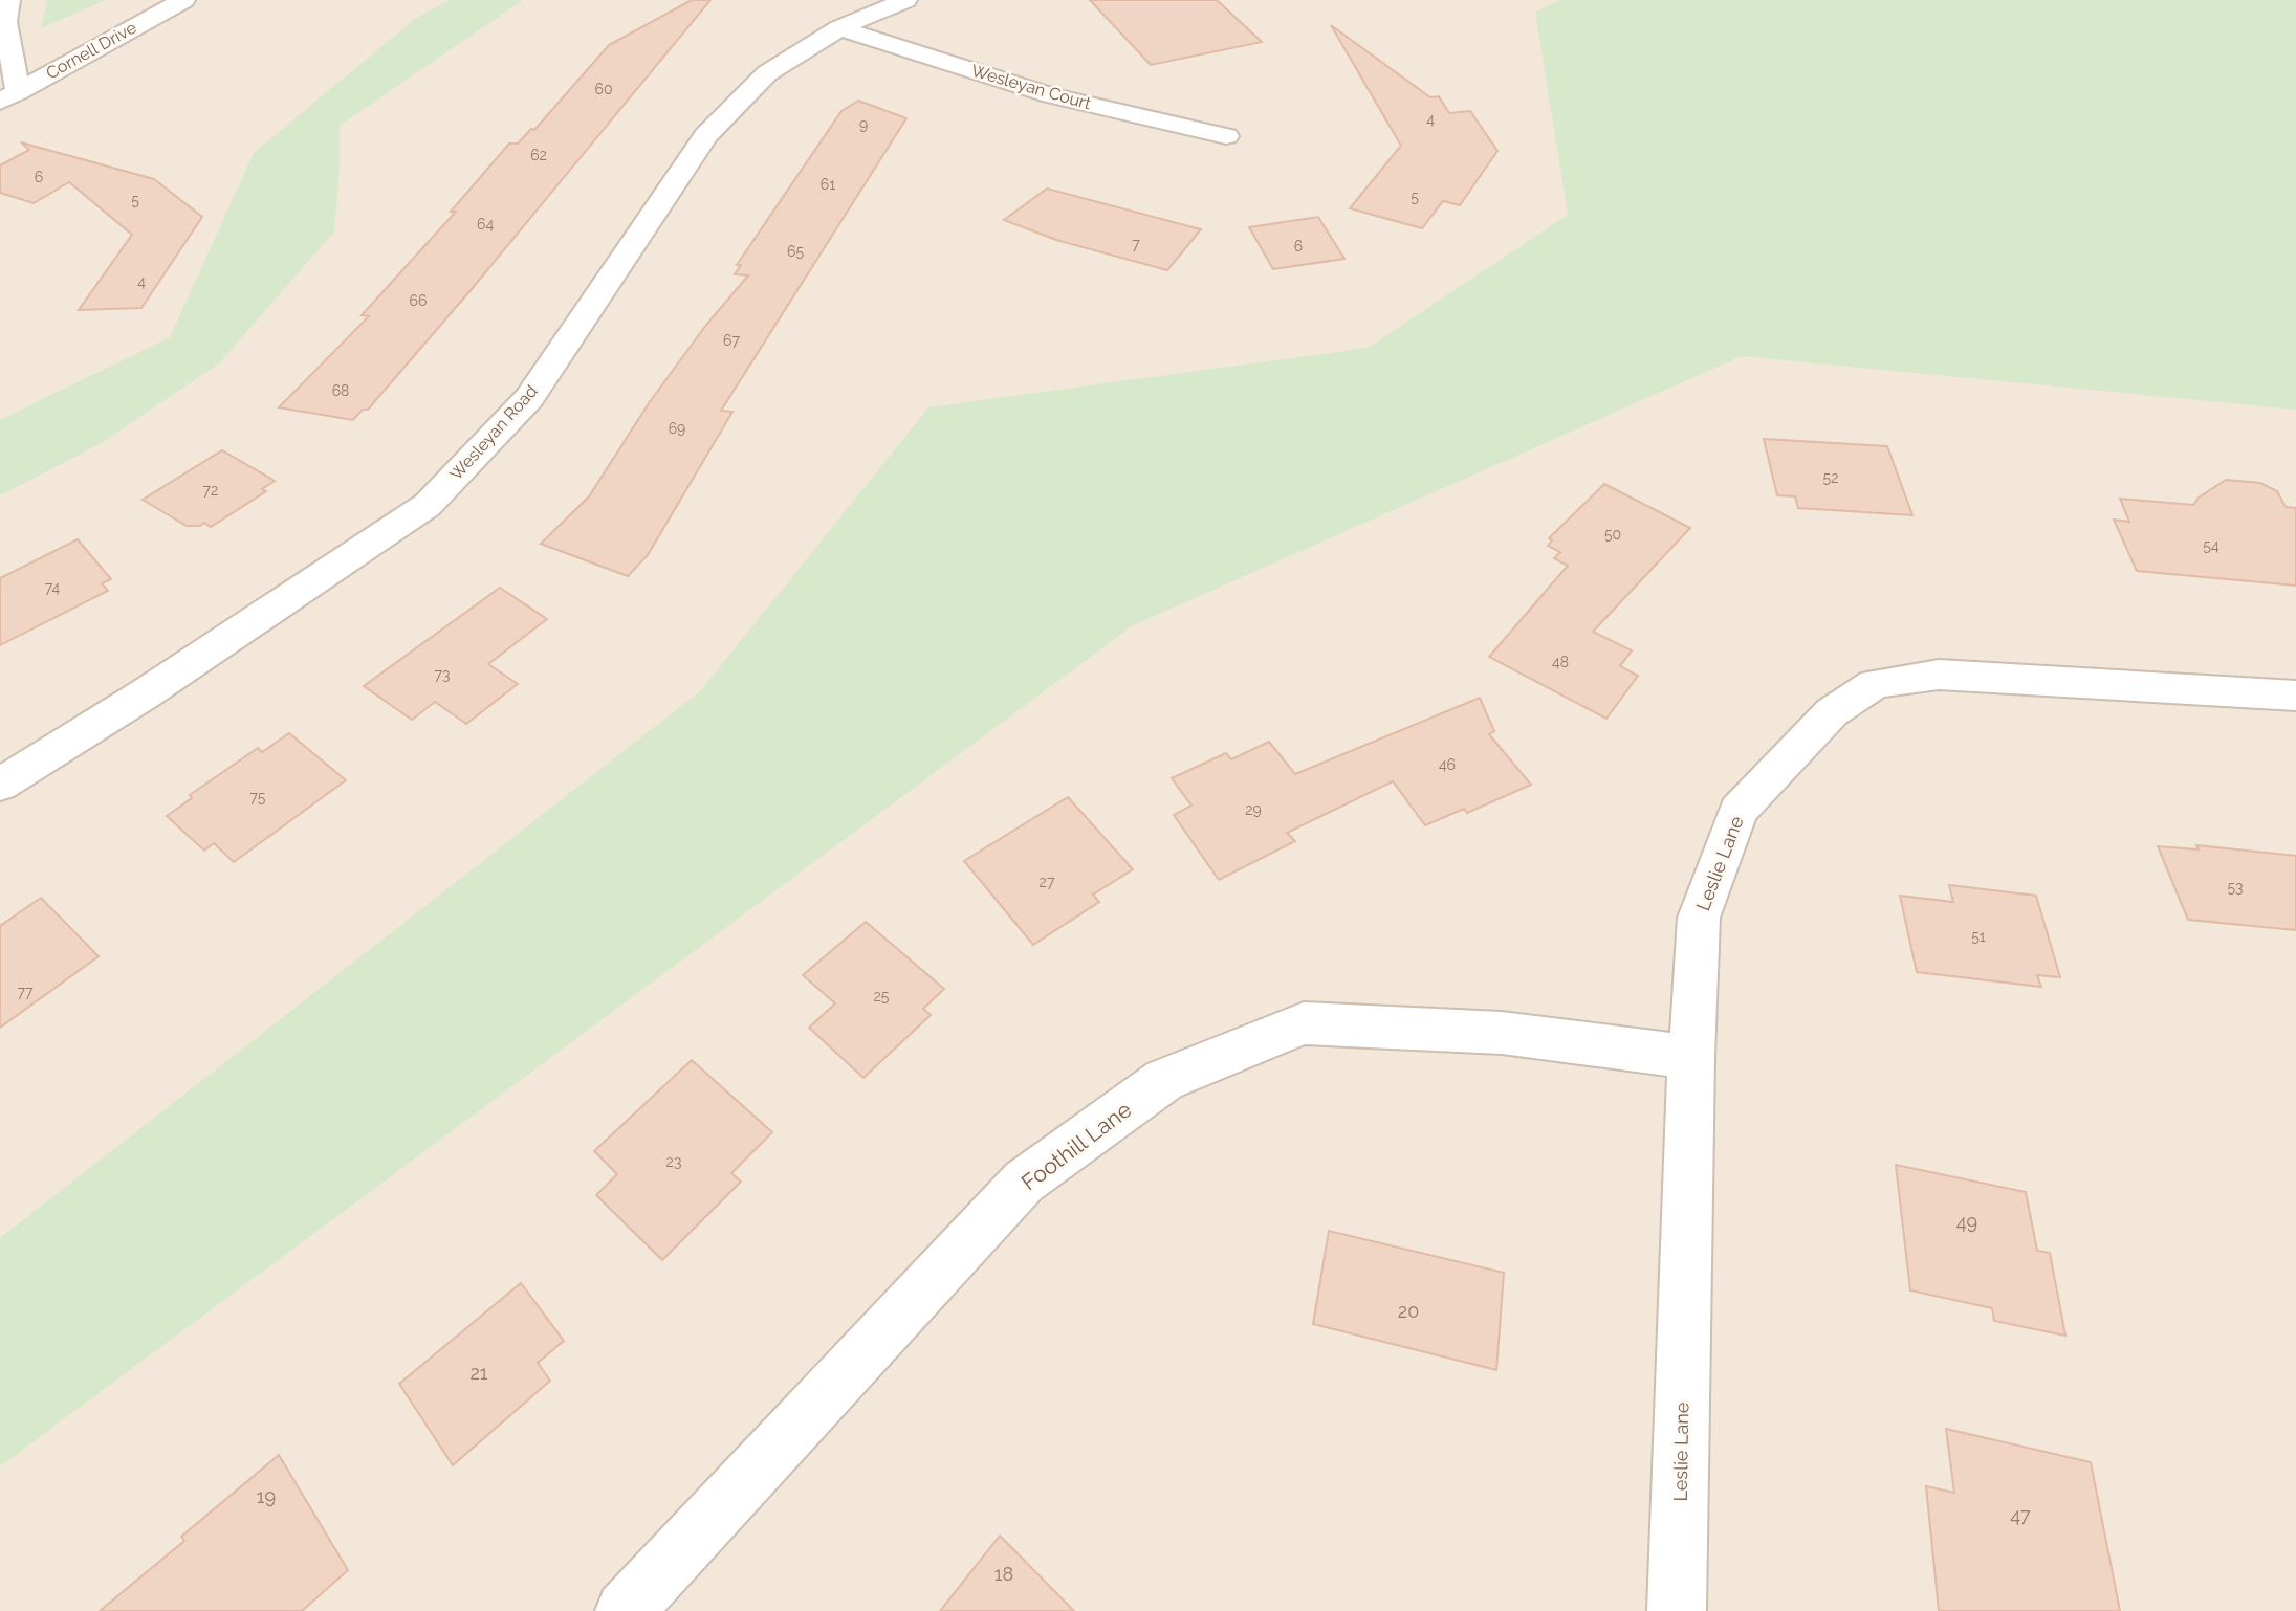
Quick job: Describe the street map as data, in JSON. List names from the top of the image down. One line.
{"streets":{"street":["Cornell Drive","Wesleyan Court","Wesleyan Road","Leslie Lane","Foothill Lane"]},"crossings":[["Wesleyan Court","Wesleyan Road"],["Leslie Lane","Foothill Lane"]],"house_numbers":["60","4","9","62","6","61","5","5","64","7","6","65","4","66","67","68","69","52","72","50","54","74","48","73","46","75","29","27","53","51","77","25","23","49","20","21","19","47","18"]}
